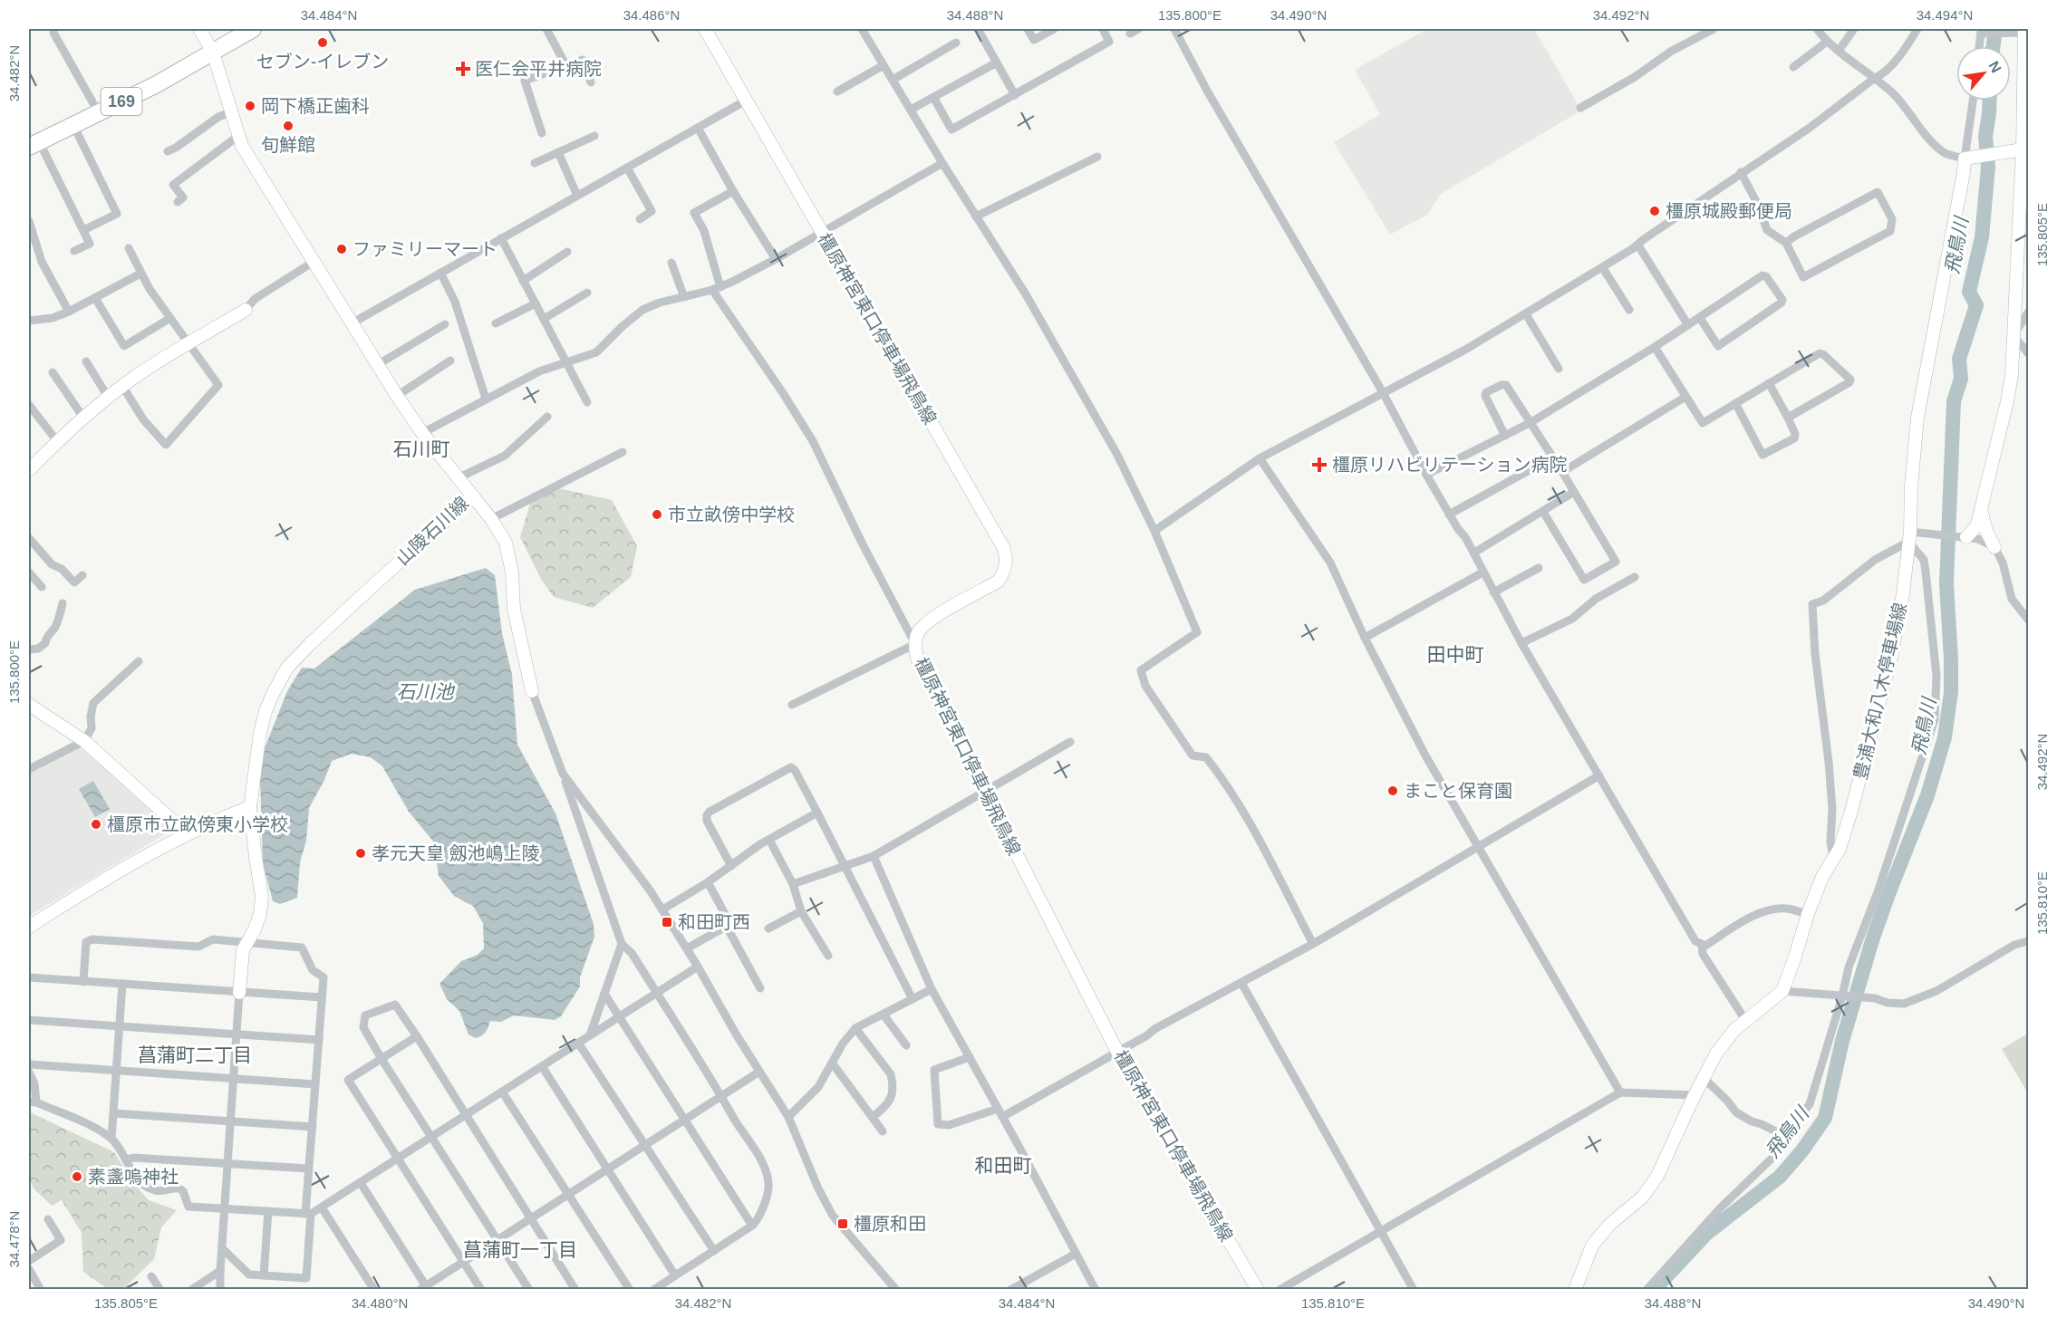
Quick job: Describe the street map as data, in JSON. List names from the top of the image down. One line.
{"streets":{"highway":["169"],"main road":["橿原神宮東口停車場飛鳥線","山陵石川線","豊浦大和八木停車場線"]},"crossings":[["169","山陵石川線"]],"districts":["石川町","田中町","菖蒲町二丁目","和田町","菖蒲町一丁目"],"water":["飛鳥川","石川池"],"places":{"other":["セブン-イレブン","岡下橋正歯科","旬鮮館","橿原城殿郵便局","ファミリーマート","市立畝傍中学校","まこと保育園","橿原市立畝傍東小学校","孝元天皇 劔池嶋上陵","素盞嗚神社"],"health":["医仁会平井病院","橿原リハビリテーション病院"],"transit":["和田町西","橿原和田"]},"north":"top right","coordinates":["34.484°N","34.486°N","34.488°N","135.800°E","34.490°N","34.492°N","34.494°N","34.482°N","135.805°E","135.810°E","34.478°N","34.480°N"]}
